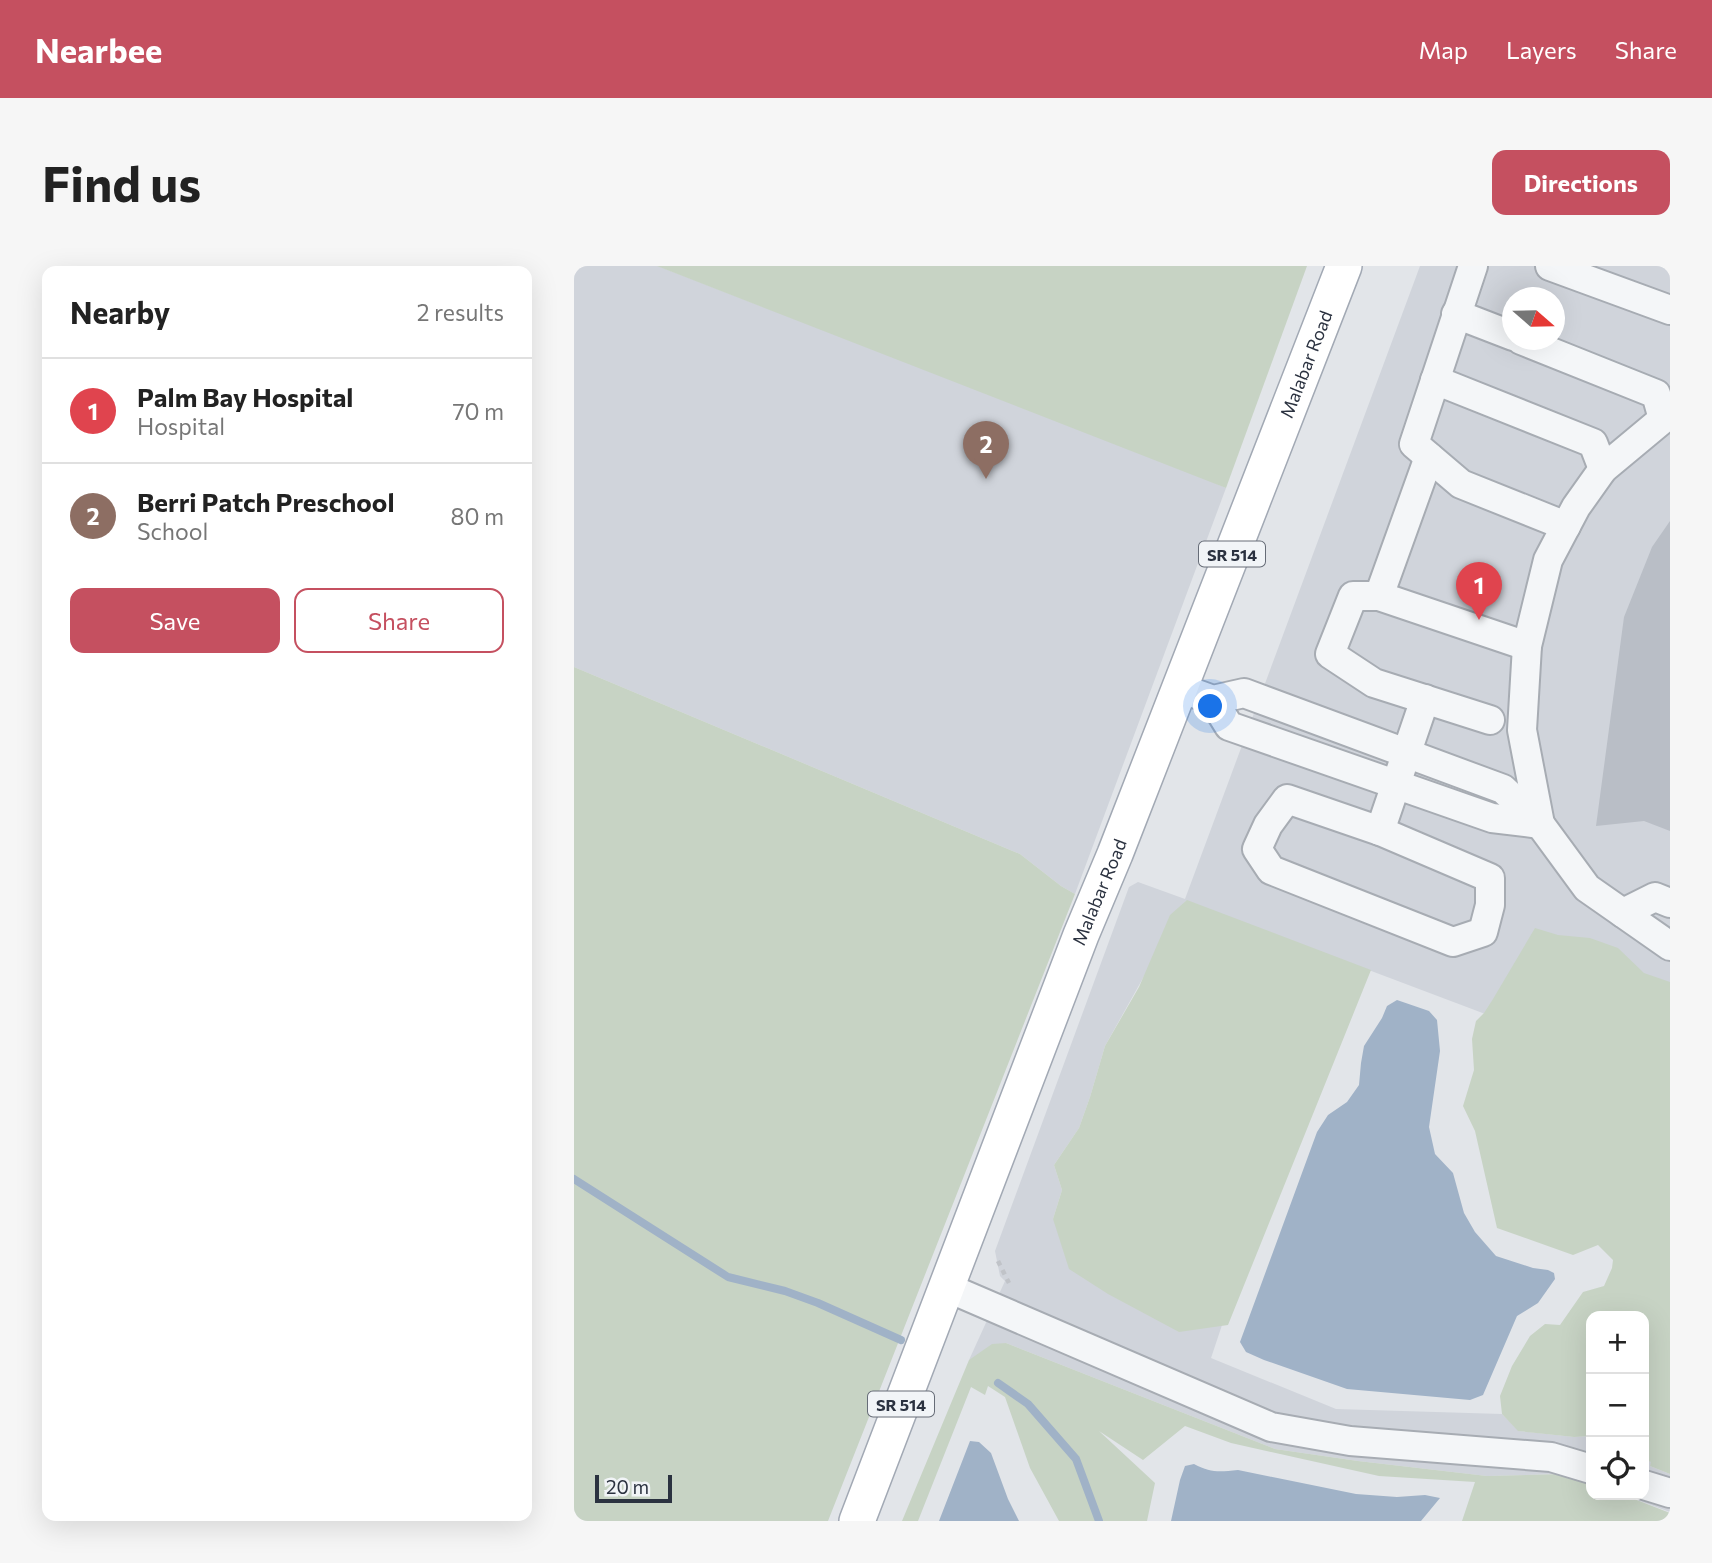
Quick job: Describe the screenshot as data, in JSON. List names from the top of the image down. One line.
{"streets":{"main road":["Malabar Road","SR 514"]},"scale_bar":"20 m","north":"right","page":{"header":"Nearbee","nav":["Map","Layers","Share"],"buttons":["Directions",["Save","Share"]],"title":"Find us","heading":["Nearby","2 results"],"list":[{"mark":"1","name":"Palm Bay Hospital","note":"Hospital","value":"70 m"},{"mark":"2","name":"Berri Patch Preschool","note":"School","value":"80 m"}],"pins":["2","1"],"map_buttons":["+","−"],"scale":"20 m"}}
